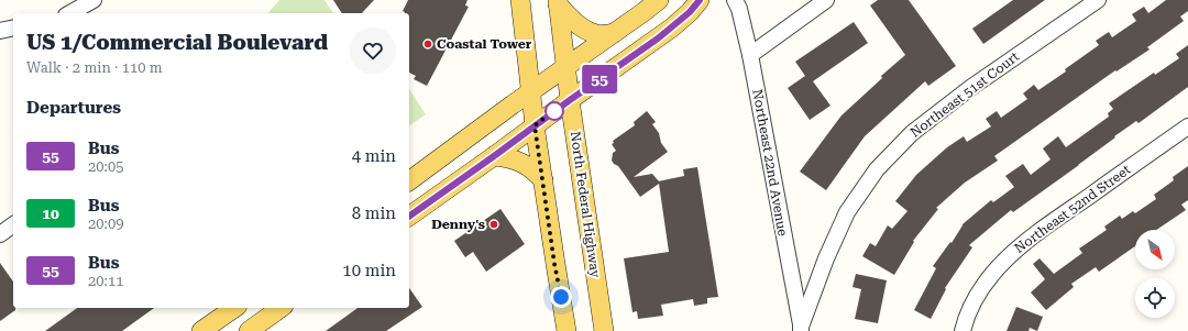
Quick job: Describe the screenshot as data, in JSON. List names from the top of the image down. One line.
{"streets":{"main road":["North Federal Highway"],"street":["Northeast 51st Court","Northeast 22nd Avenue","Northeast 52nd Street"]},"crossings":[["Northeast 51st Court","Northeast 22nd Avenue"]],"places":["Coastal Tower","Denny's"],"lines":["bus line 55"],"north":"bottom right","page":{"on_map":"55","heading":[["US 1/Commercial Boulevard","Walk · 2 min · 110 m"],"Departures"],"list":[{"mark":"55","name":"Bus","note":"20:05","value":"4 min"},{"mark":"10","name":"Bus","note":"20:09","value":"8 min"},{"mark":"55","name":"Bus","note":"20:11","value":"10 min"}]}}
